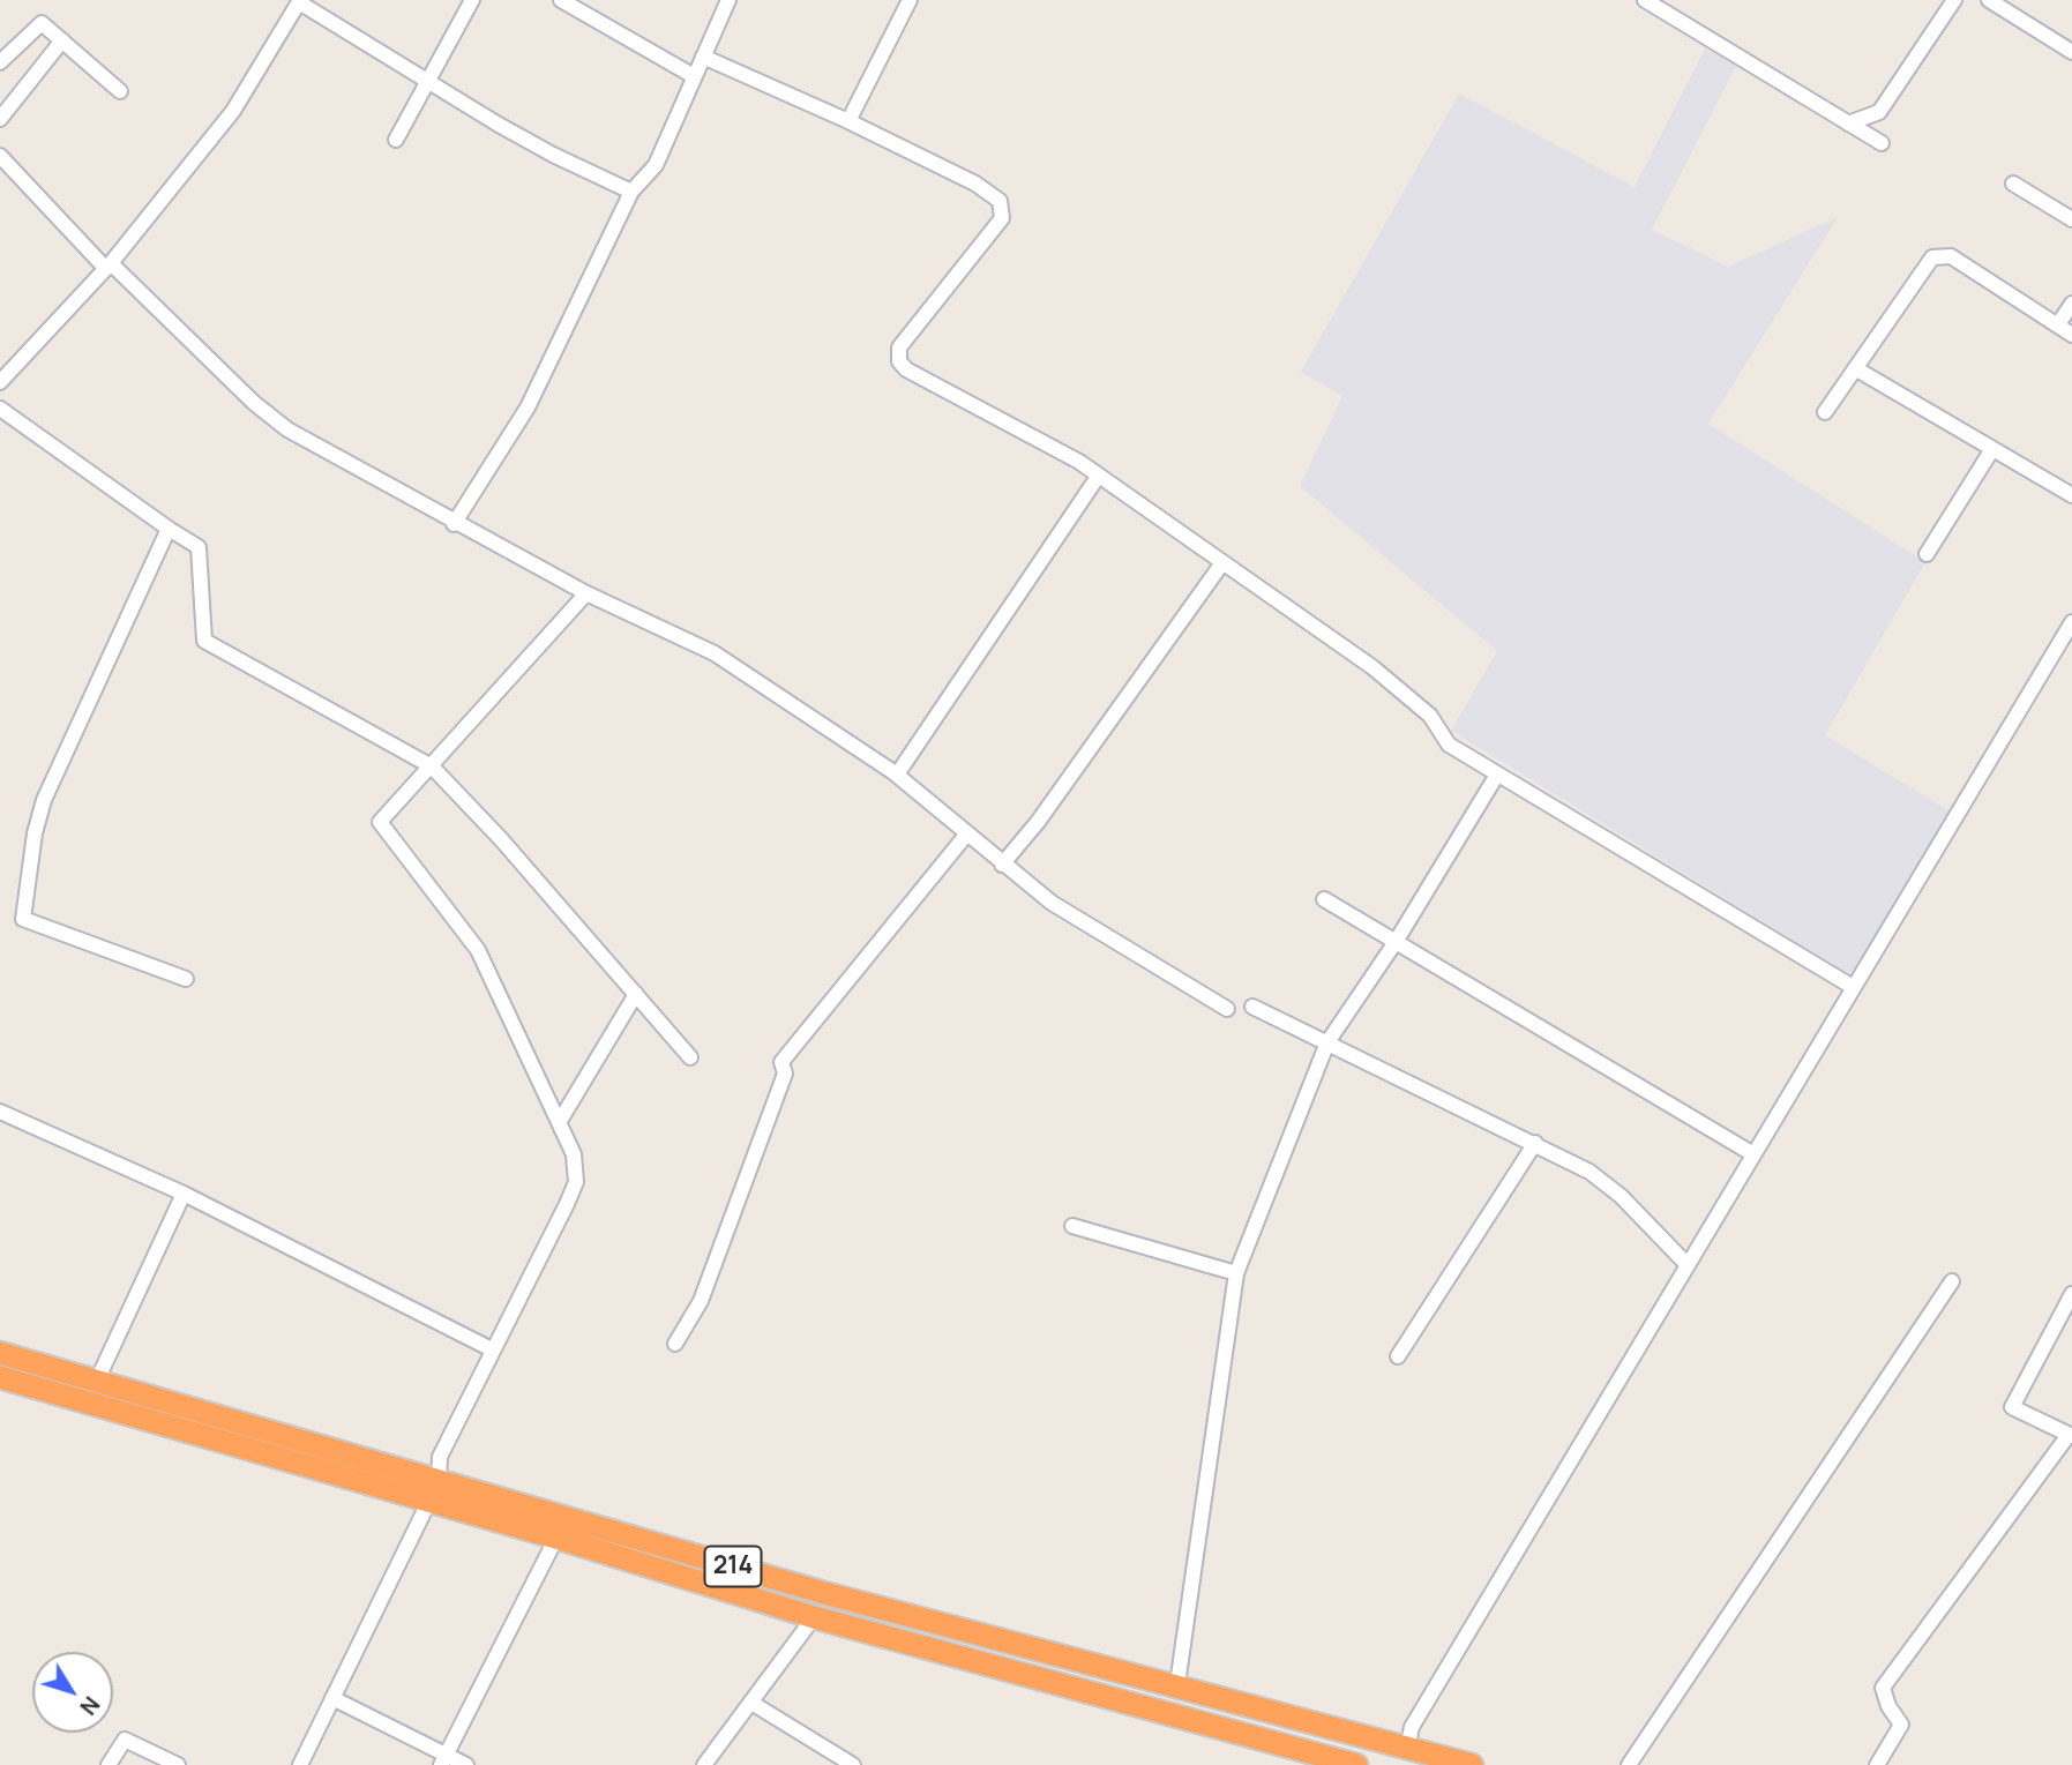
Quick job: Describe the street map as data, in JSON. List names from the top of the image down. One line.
{"streets":{"highway":["214"]},"north":"bottom right"}
